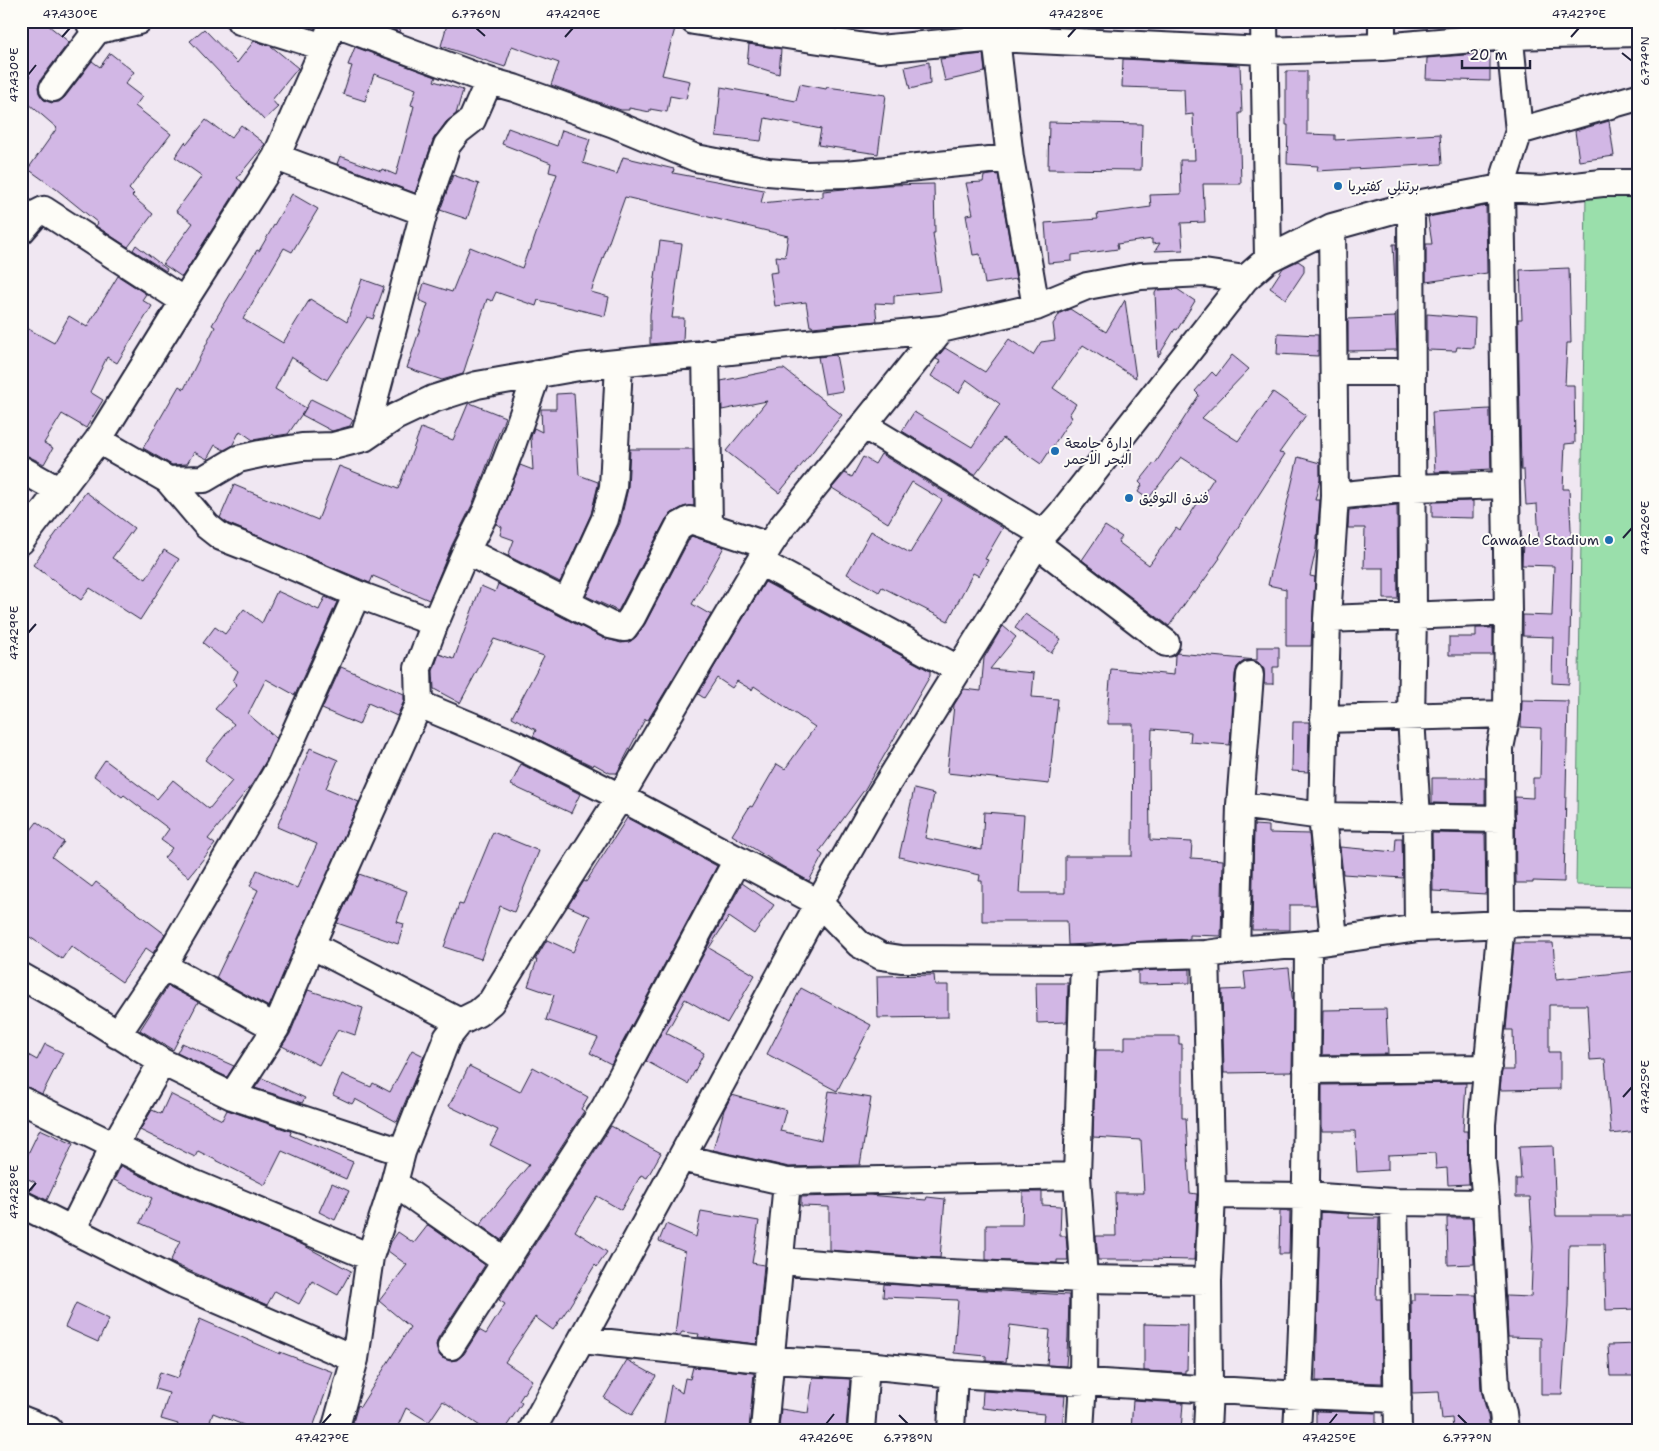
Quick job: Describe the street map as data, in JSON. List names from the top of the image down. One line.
{"places":["برتنلي كفتيريا","ادارة جامعة البحر الاحمر","فندق التوفيق","Cawaale Stadium"],"scale_bar":"20 m","coordinates":["47.430°E","6.776°N","47.429°E","47.428°E","47.427°E","6.774°N","47.426°E","47.425°E","6.778°N","6.777°N"]}
